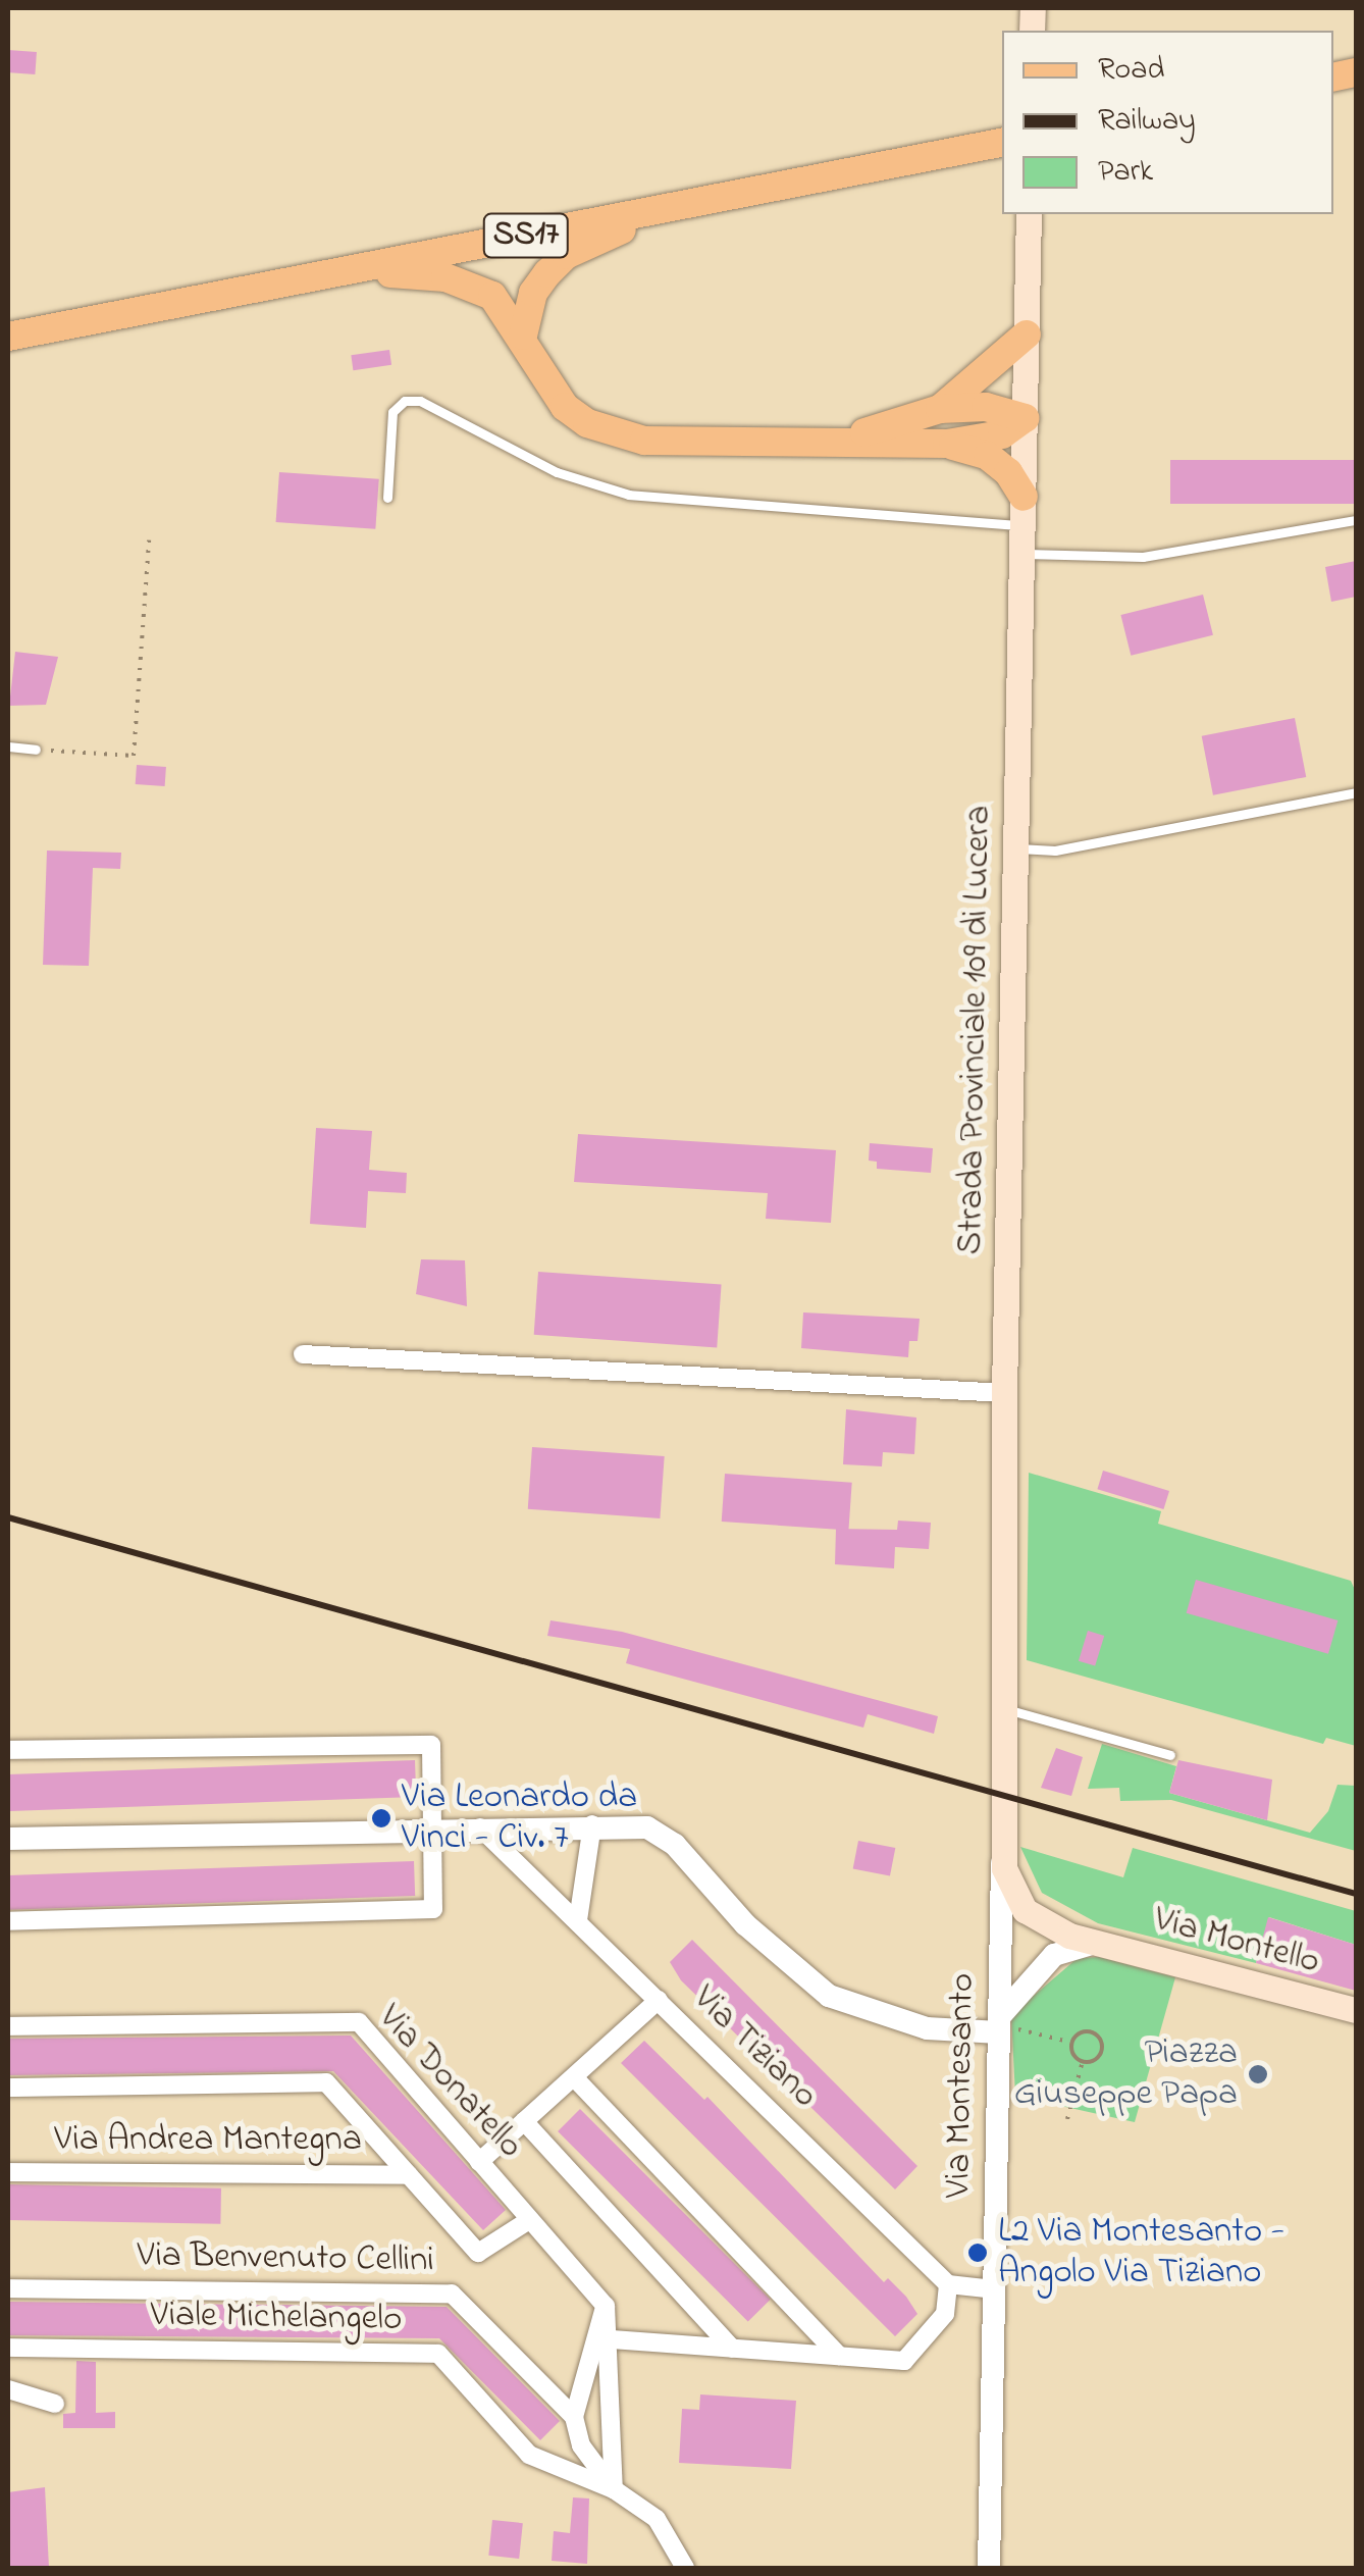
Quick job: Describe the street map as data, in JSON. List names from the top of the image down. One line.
{"streets":{"main road":["SS17","Strada Provinciale 109 di Lucera","Via Montello"],"street":["Via Tiziano","Via Donatello","Via Montesanto","Via Andrea Mantegna","Via Benvenuto Cellini","Viale Michelangelo"]},"crossings":[["Strada Provinciale 109 di Lucera","Via Montello"],["Strada Provinciale 109 di Lucera","Via Montesanto"],["Via Montello","Via Montesanto"],["Via Donatello","Via Andrea Mantegna"],["Via Benvenuto Cellini","Viale Michelangelo"]],"places":["Via Leonardo da Vinci - Civ. 7","Piazza Giuseppe Papa","L2 Via Montesanto - Angolo Via Tiziano"],"legend":["Road","Railway","Park"]}
